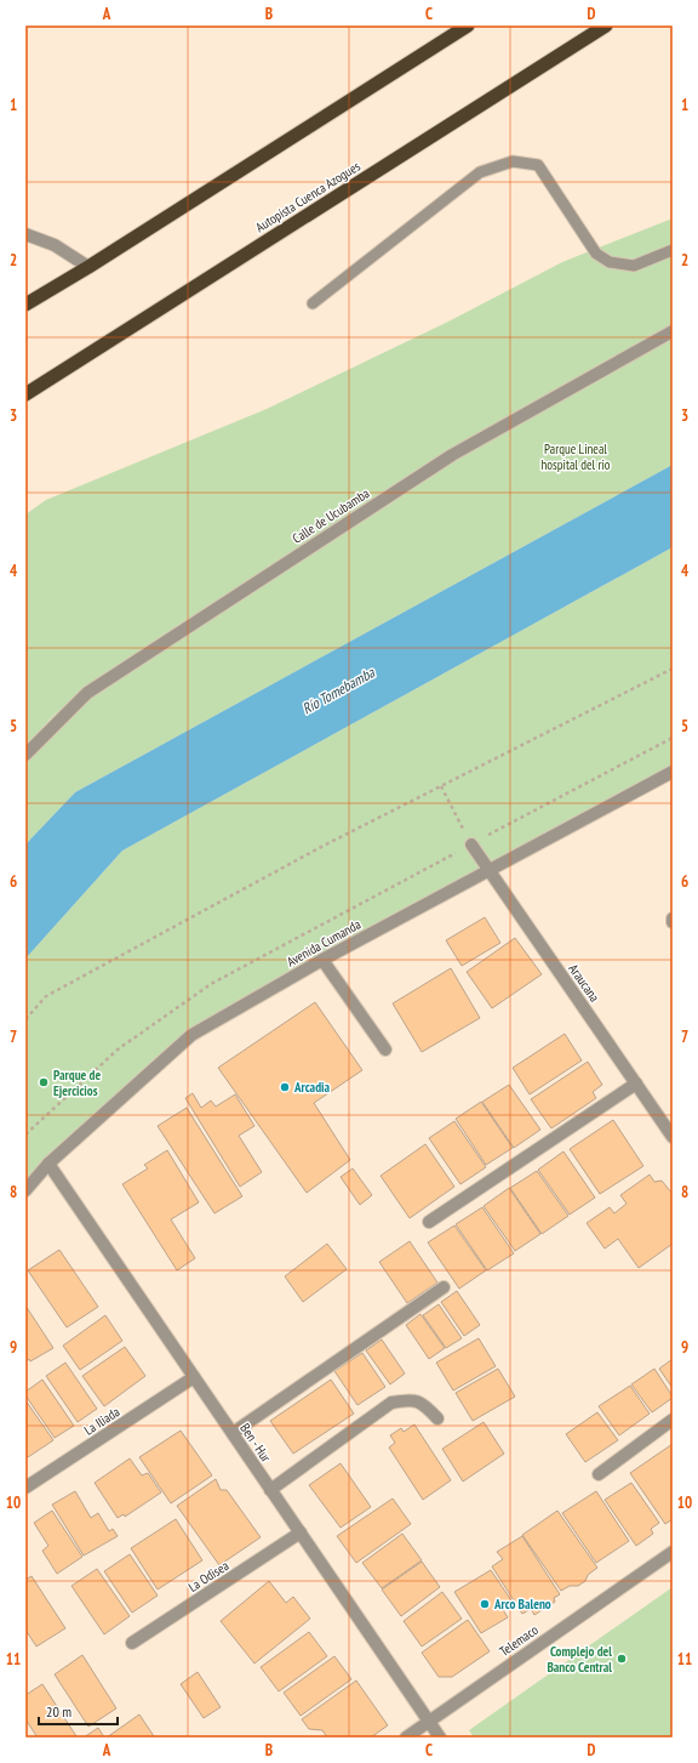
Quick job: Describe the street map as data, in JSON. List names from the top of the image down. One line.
{"streets":{"highway":["Autopista Cuenca Azogues"],"street":["Calle de Ucubamba","Avenida Cumanda","Araucana","La Iliada","Ben - Hur","La Odisea","Telemaco"]},"crossings":[["Avenida Cumanda","Araucana"],["Avenida Cumanda","Ben - Hur"],["La Iliada","Ben - Hur"],["Ben - Hur","La Odisea"],["Ben - Hur","Telemaco"]],"water":["Río Tomebamba"],"parks":["Parque Lineal hospital del rio"],"places":["Parque de Ejercicios","Arcadia","Arco Baleno","Complejo del Banco Central"],"scale_bar":"20 m","grid":{"columns":["A","B","C","D"],"rows":["1","2","3","4","5","6","7","8","9","10","11"]}}
